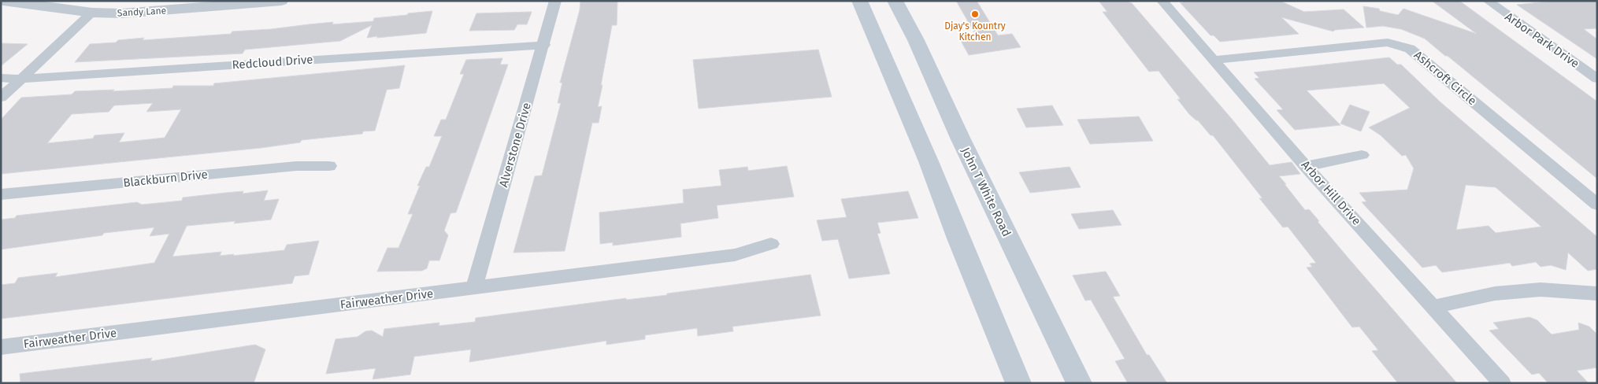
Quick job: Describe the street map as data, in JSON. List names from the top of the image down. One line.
{"streets":{"main road":["John T White Road"],"street":["Sandy Lane","Arbor Park Drive","Redcloud Drive","Ashcroft Circle","Alverstone Drive","Blackburn Drive","Arbor Hill Drive","Fairweather Drive"]},"crossings":[["Redcloud Drive","Alverstone Drive"],["Ashcroft Circle","Arbor Hill Drive"],["Alverstone Drive","Fairweather Drive"]],"places":["Djay's Kountry Kitchen"]}
